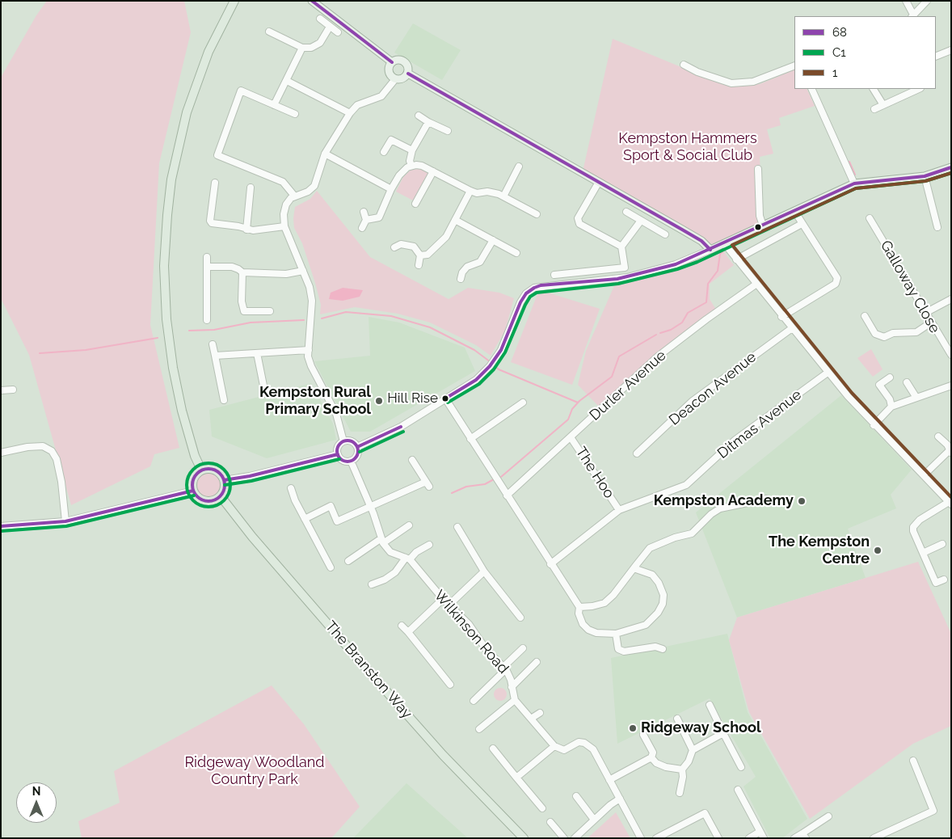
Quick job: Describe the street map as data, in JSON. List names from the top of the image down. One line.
{"streets":{"highway":["The Branston Way"],"street":["Galloway Close","Durler Avenue","Deacon Avenue","Ditmas Avenue","The Hoo","Wilkinson Road"]},"crossings":[["Durler Avenue","The Hoo"],["Ditmas Avenue","The Hoo"]],"parks":["Kempston Hammers Sport & Social Club","Ridgeway Woodland Country Park"],"places":["Hill Rise","Kempston Rural Primary School","Kempston Academy","The Kempston Centre","Ridgeway School"],"lines":["transit line 68","transit line C1","transit line 1"],"legend":["68","C1","1"],"north":"top"}
